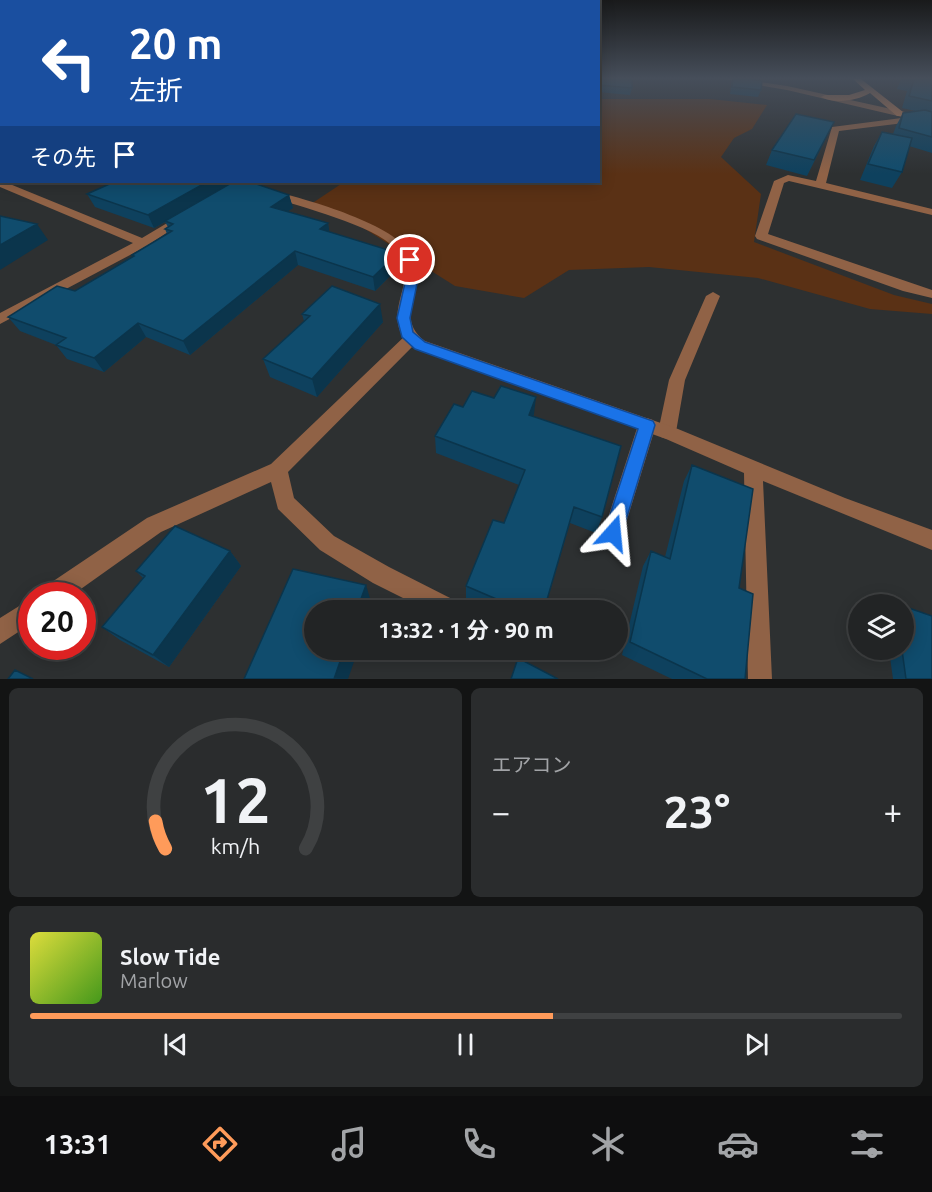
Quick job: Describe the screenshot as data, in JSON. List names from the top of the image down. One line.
{"page":{"turn":["20 m","左折"],"then":"その先","limit":"20","trip":"13:32 · 1 分 · 90 m","tile":"エアコン","heat":["−","23°","+"],"song":["Slow Tide","Marlow"],"tabs":"13:31","gauge":["12","km/h"]}}
